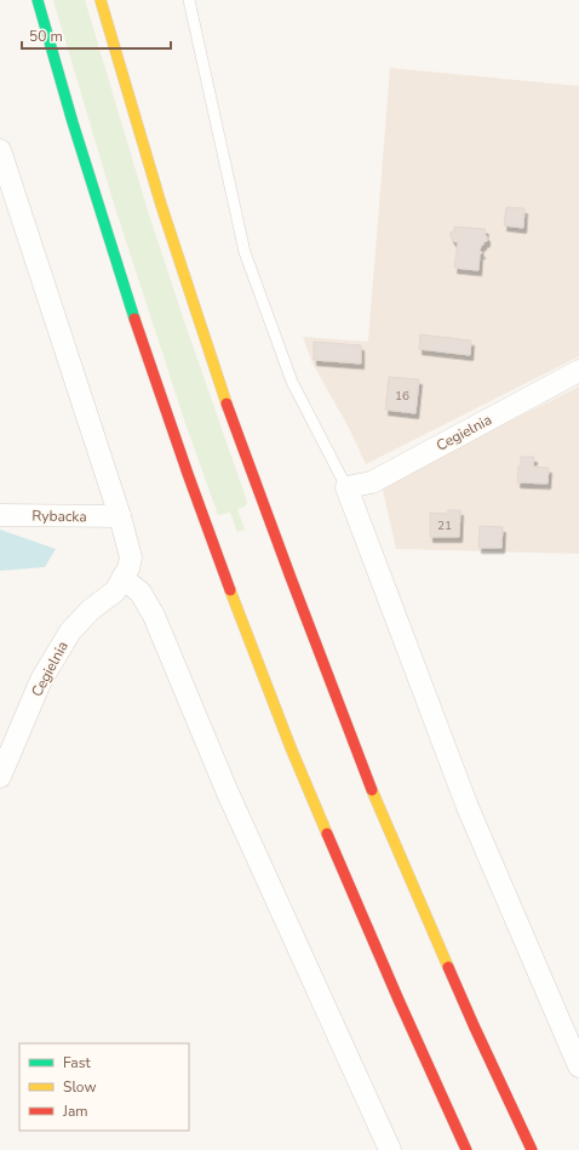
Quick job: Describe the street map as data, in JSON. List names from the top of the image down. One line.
{"streets":{"street":["Cegielnia","Rybacka"]},"crossings":[["Cegielnia","Rybacka"]],"house_numbers":["16","21"],"legend":["Fast","Slow","Jam"],"scale_bar":"50 m"}
